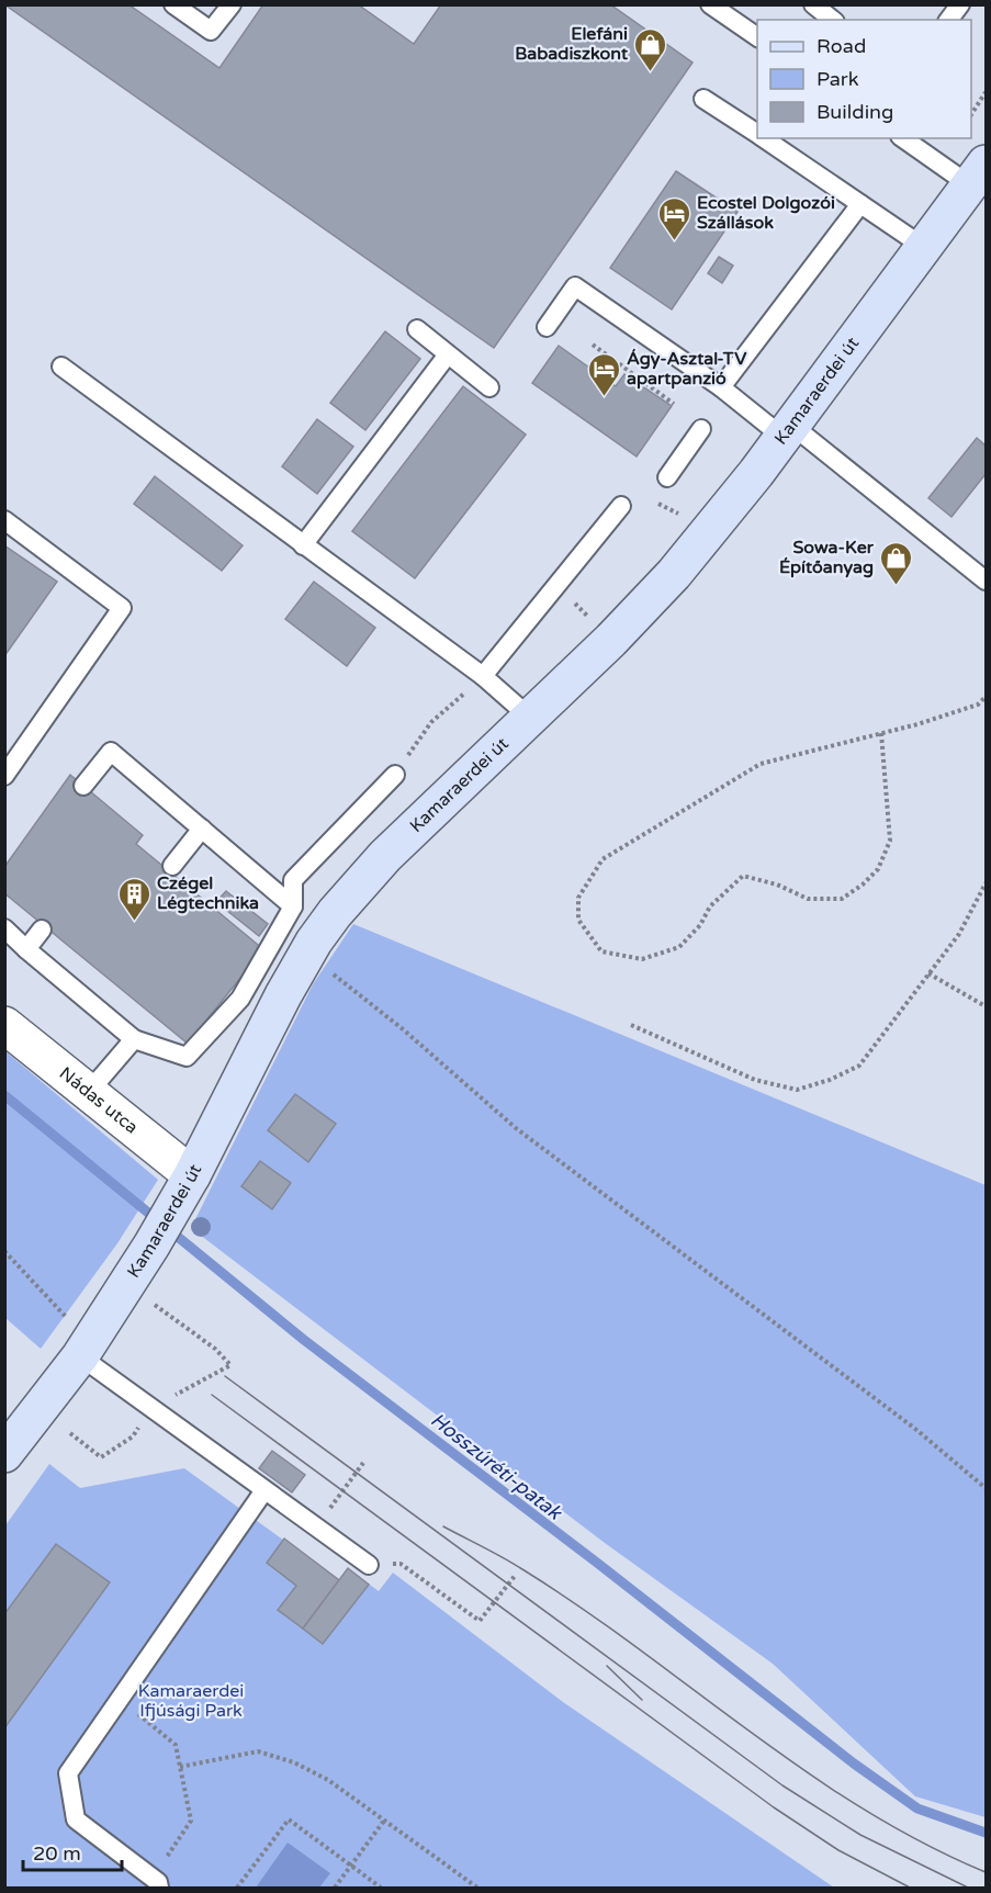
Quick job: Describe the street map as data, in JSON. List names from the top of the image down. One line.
{"streets":{"street":["Kamaraerdei út","Nádas utca"]},"crossings":[["Kamaraerdei út","Nádas utca"]],"water":["Hosszúréti-patak"],"parks":["Kamaraerdei Ifjúsági Park"],"places":{"shop":["Elefáni Babadiszkont","Sowa-Ker Építőanyag"],"hotel":["Ecostel Dolgozói Szállások","Ágy-Asztal-TV apartpanzió"],"building":["Czégel Légtechnika"]},"legend":["Road","Park","Building"],"scale_bar":"20 m"}
